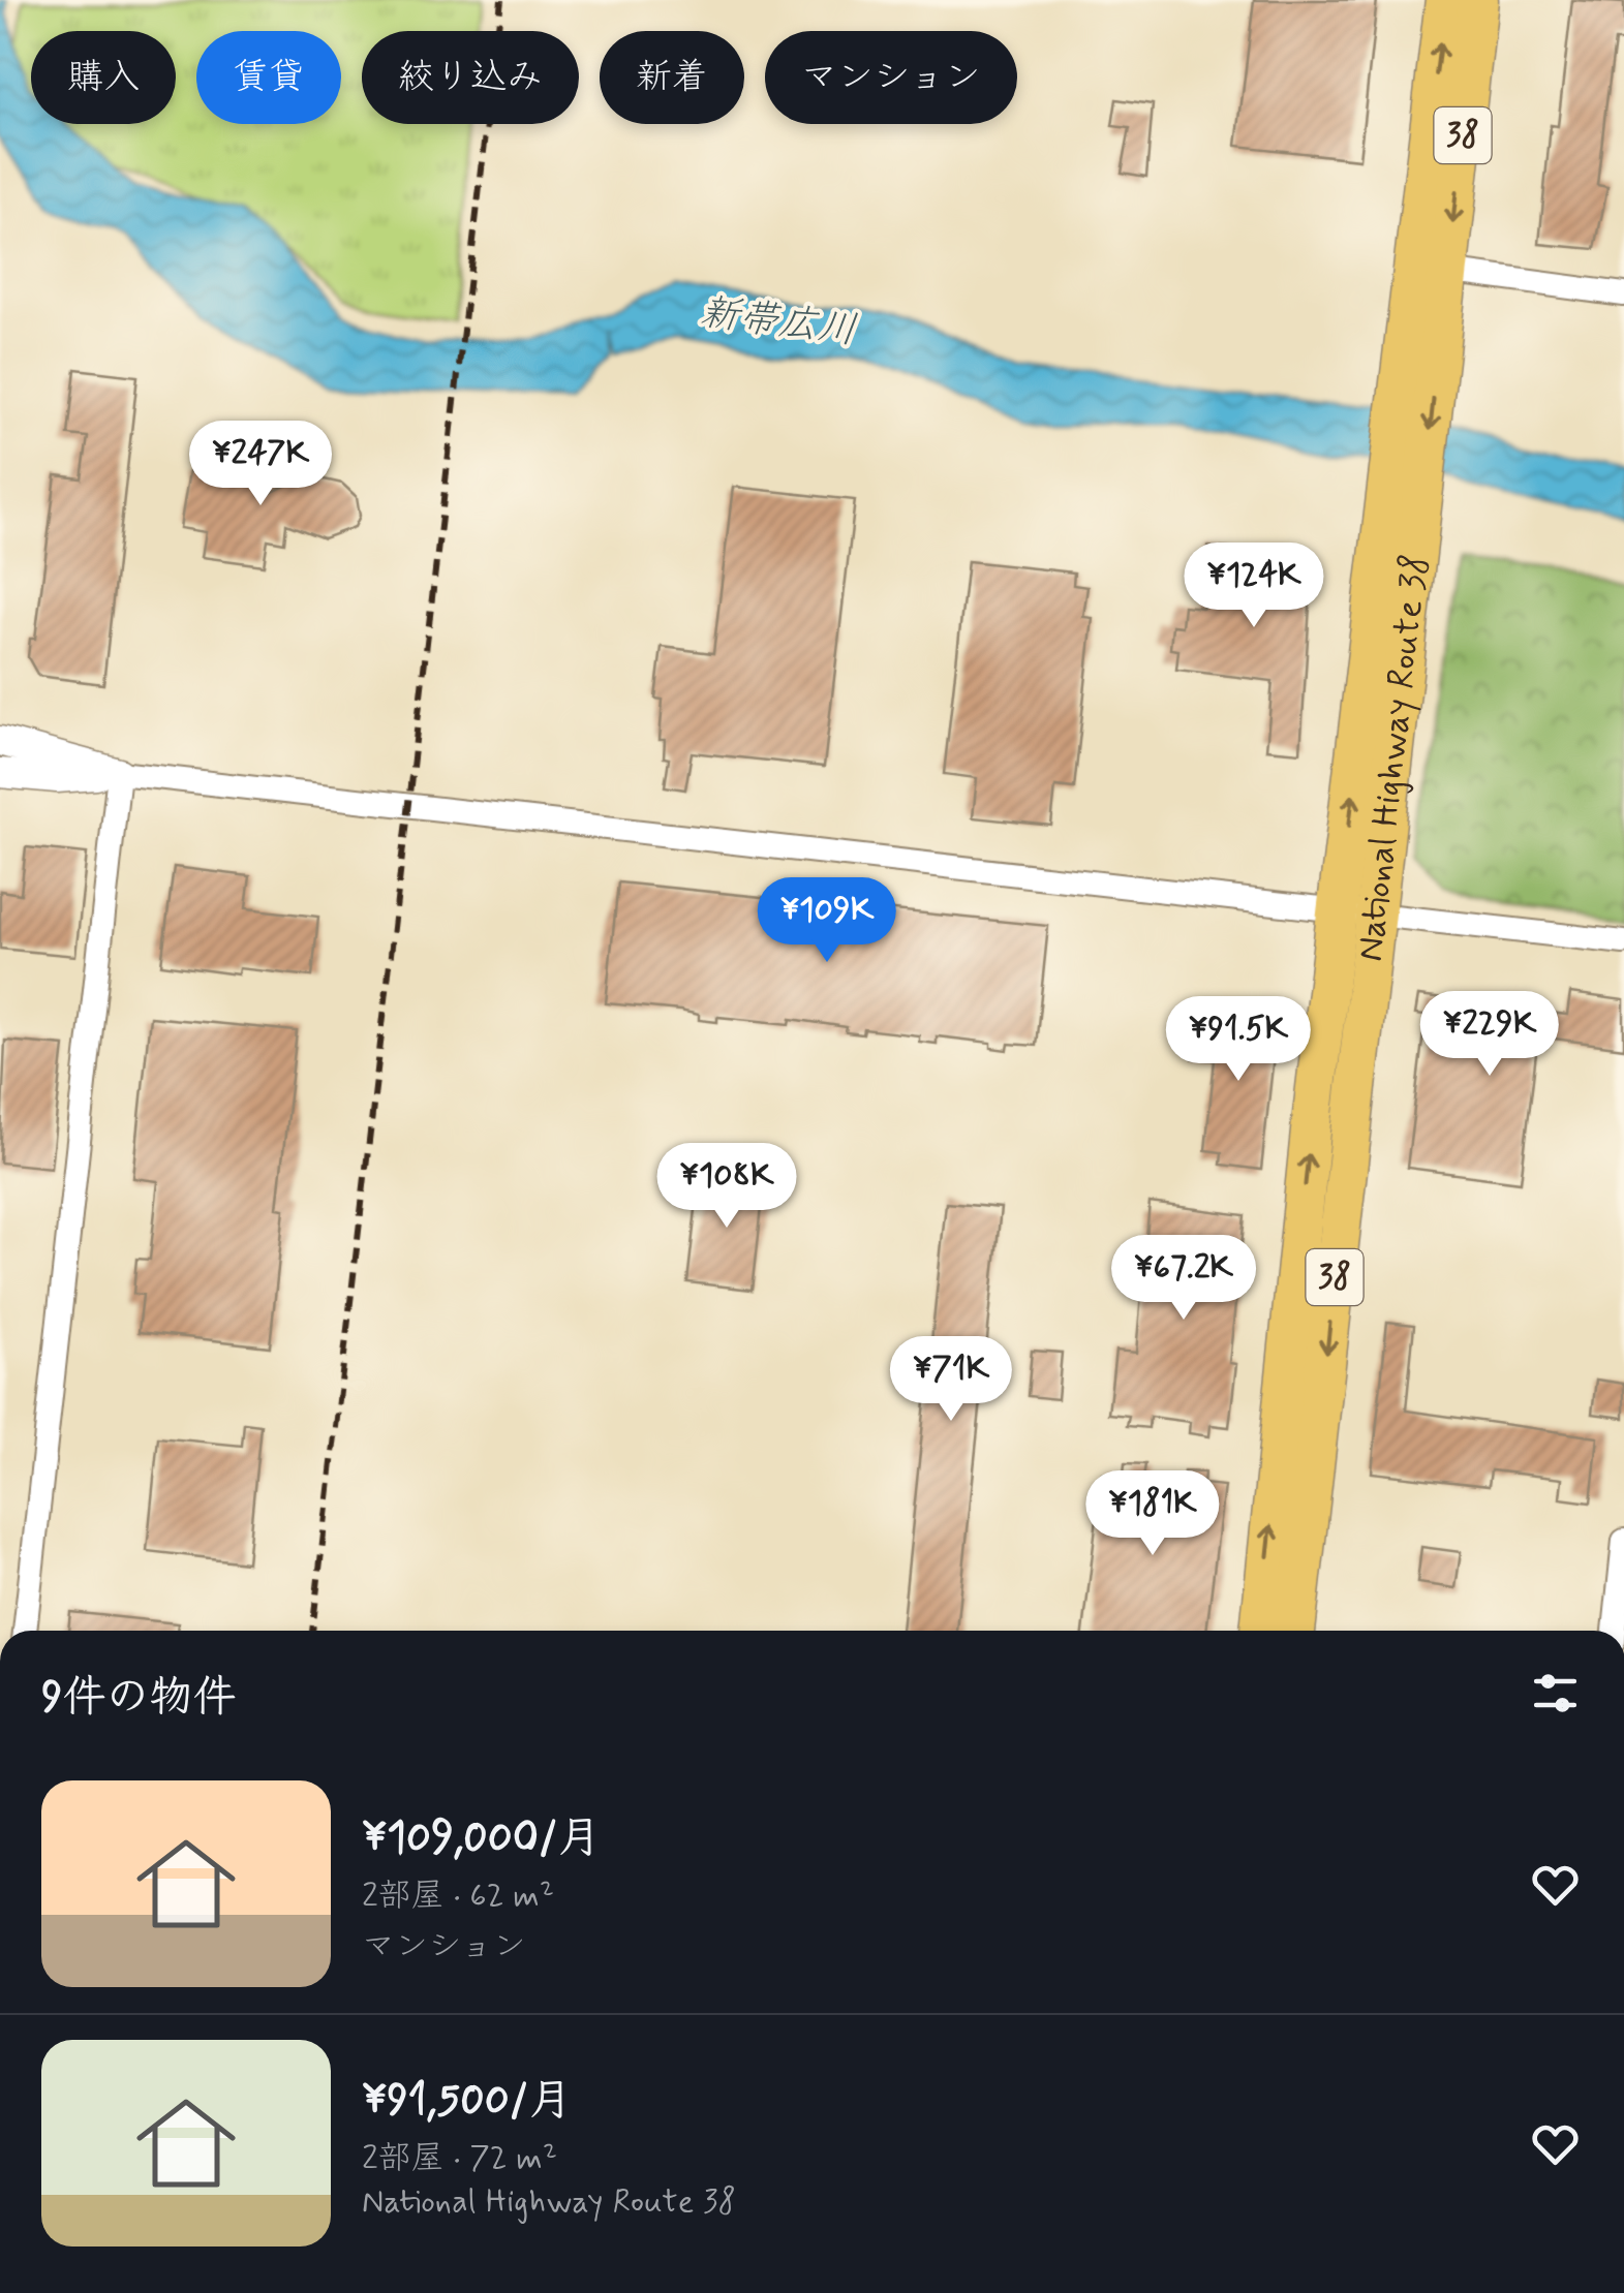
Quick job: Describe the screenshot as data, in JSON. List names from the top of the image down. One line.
{"streets":{"highway":["38","National Highway Route 38"]},"water":["新帯広川"],"page":{"chip":["購入","賃貸","絞り込み","新着","マンション"],"price":["¥247K","¥124K","¥109K","¥229K","¥91.5K","¥108K","¥67.2K","¥71K","¥181K"],"heading":"9件の物件","list":[{"name":"¥109,000/月","note":"2部屋 · 62 m² · マンション"},{"name":"¥91,500/月","note":"2部屋 · 72 m² · National Highway Route 38"}]}}
